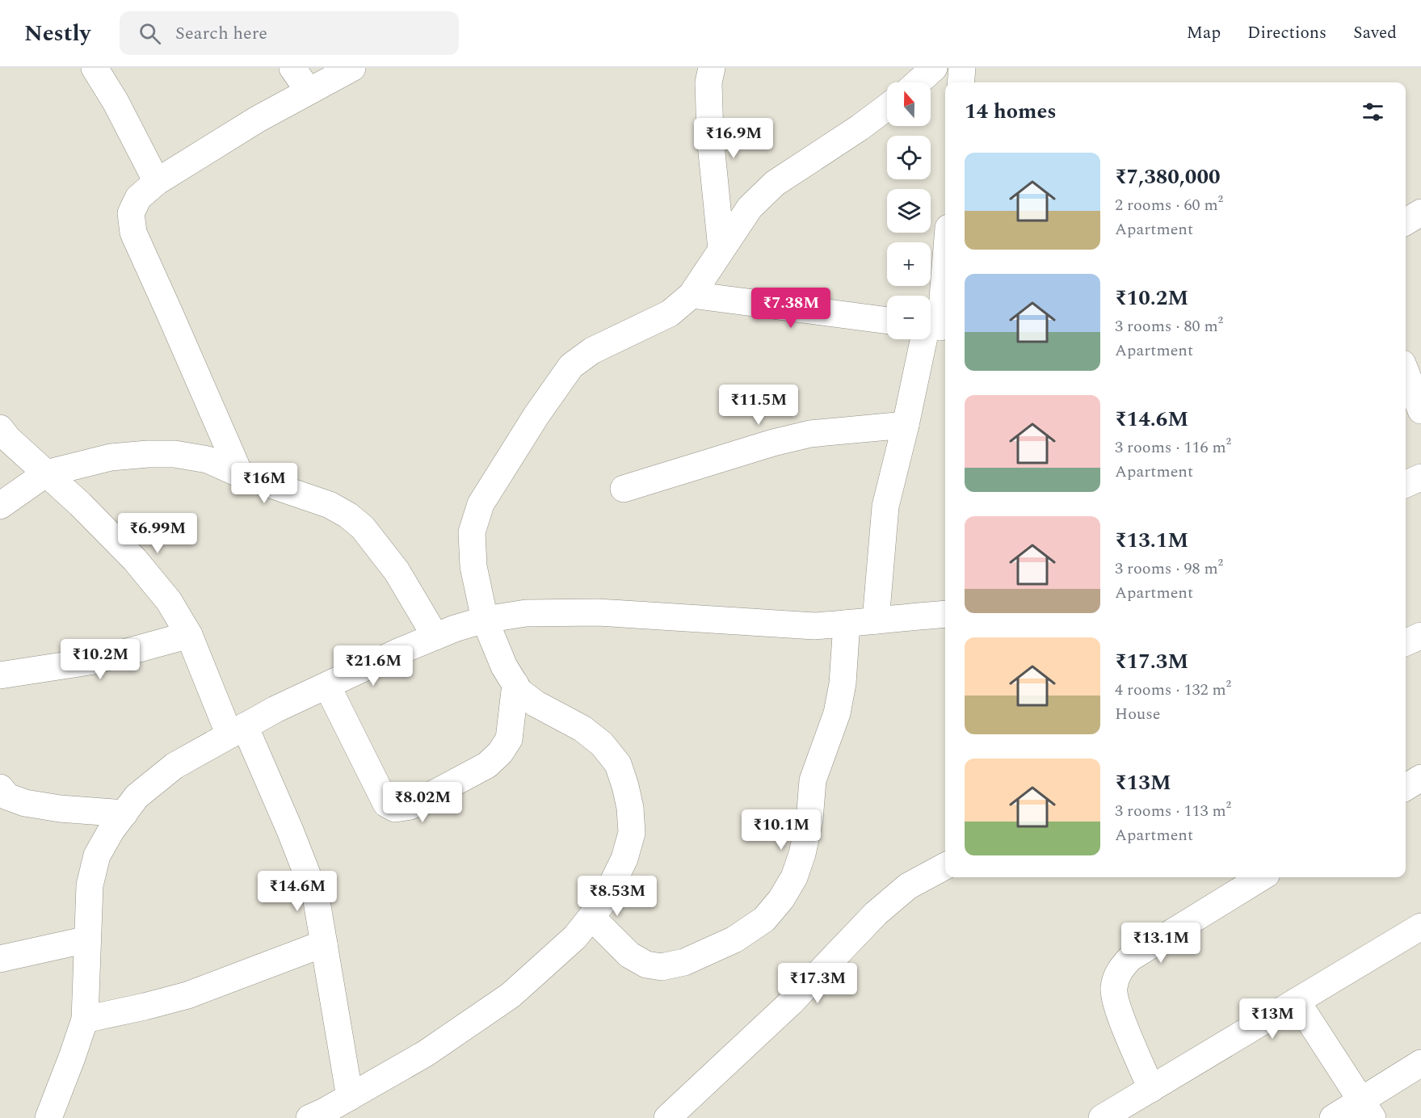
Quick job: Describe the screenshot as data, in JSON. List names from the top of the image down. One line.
{"north":"top","page":{"header":"Nestly","search":"Search here","nav":["Map","Directions","Saved"],"map_buttons":["+","−"],"heading":"14 homes","price":["₹16.9M","₹7.38M","₹11.5M","₹16M","₹6.99M","₹10.2M","₹21.6M","₹8.02M","₹10.1M","₹14.6M","₹8.53M","₹13.1M","₹17.3M","₹13M"],"list":[{"name":"₹7,380,000","note":"2 rooms · 60 m² · Apartment"},{"name":"₹10.2M","note":"3 rooms · 80 m² · Apartment"},{"name":"₹14.6M","note":"3 rooms · 116 m² · Apartment"},{"name":"₹13.1M","note":"3 rooms · 98 m² · Apartment"},{"name":"₹17.3M","note":"4 rooms · 132 m² · House"},{"name":"₹13M","note":"3 rooms · 113 m² · Apartment"}]}}
